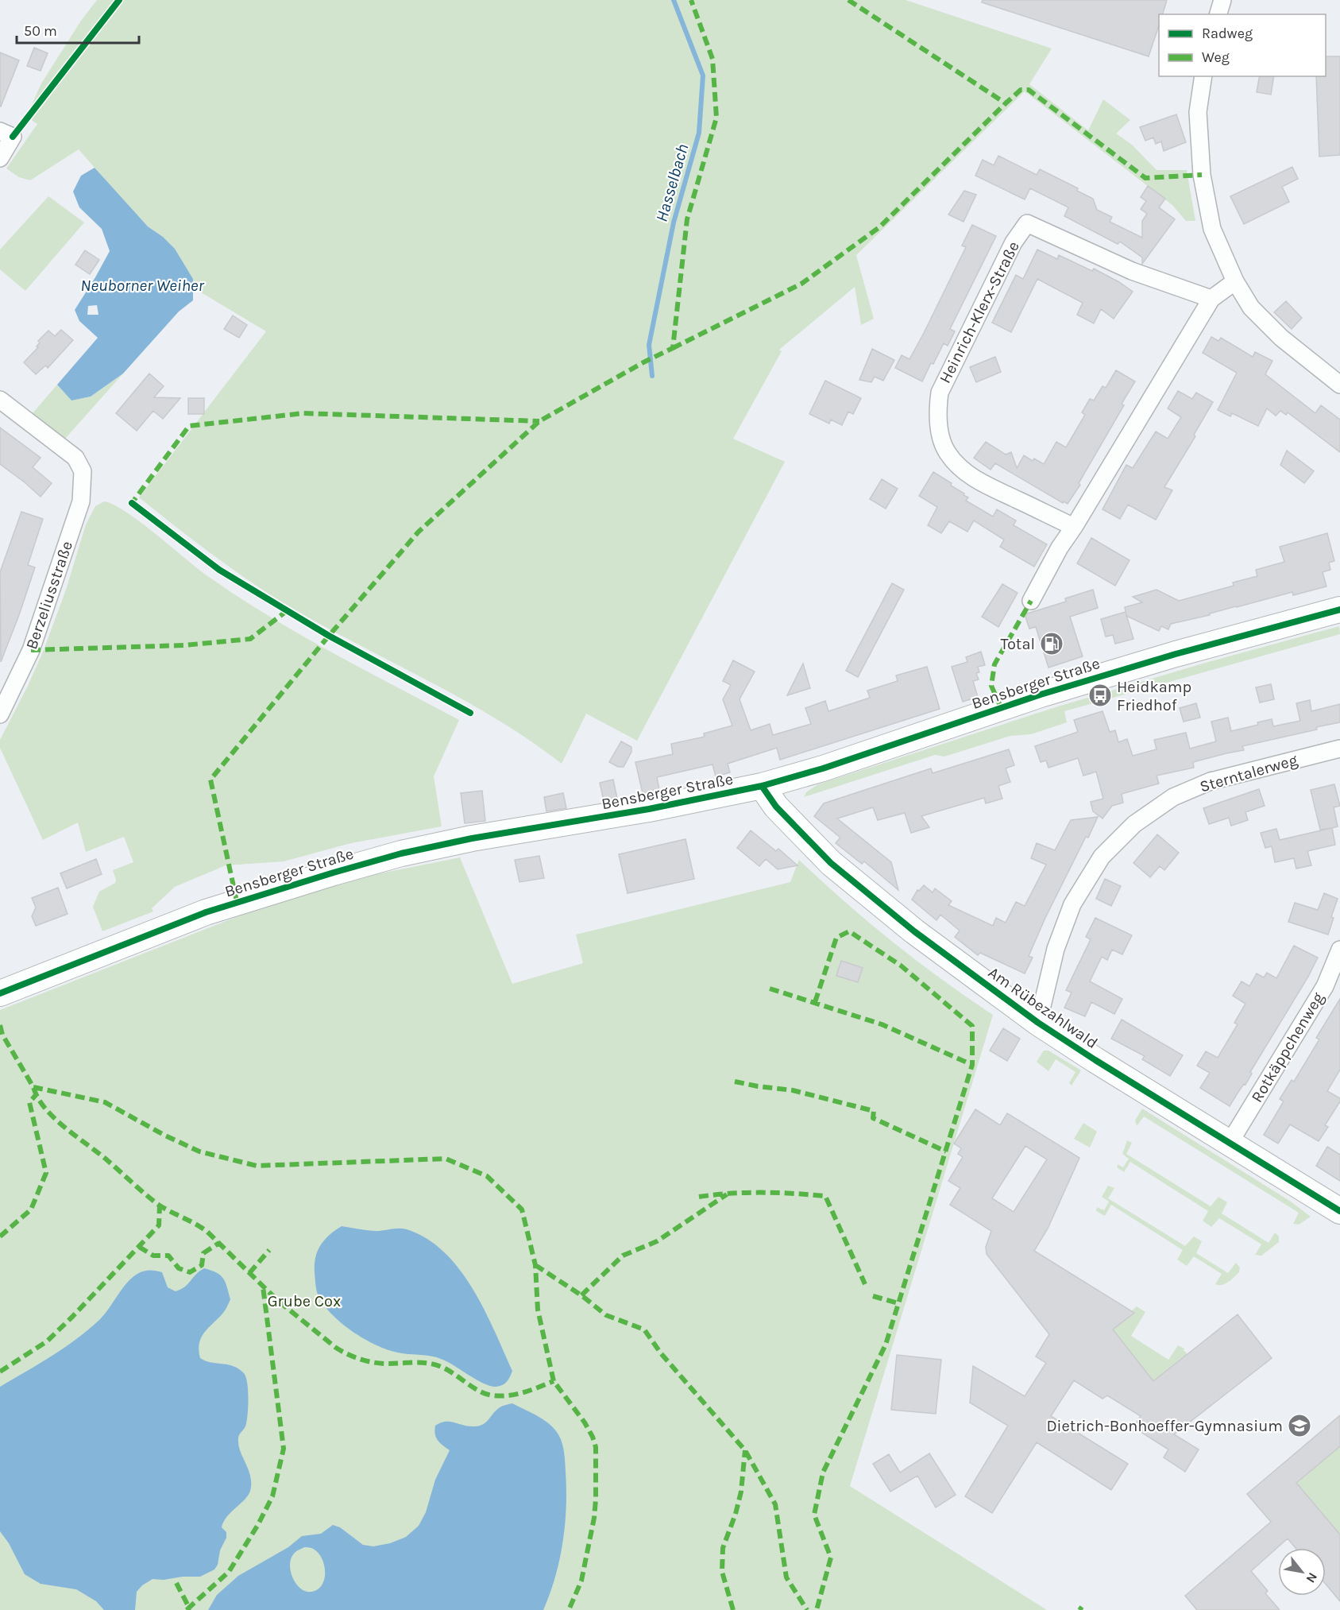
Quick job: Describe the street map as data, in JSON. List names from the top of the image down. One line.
{"streets":{"main road":["Bensberger Straße","Am Rübezahlwald"],"street":["Heinrich-Klerx-Straße","Berzeliusstraße","Sterntalerweg","Rotkäppchenweg"]},"crossings":[["Bensberger Straße","Am Rübezahlwald"],["Sterntalerweg","Am Rübezahlwald"],["Am Rübezahlwald","Rotkäppchenweg"]],"water":["Hasselbach","Neuborner Weiher"],"parks":["Grube Cox"],"places":{"fuel station":["Total"],"bus stop":["Heidkamp Friedhof"],"school or university":["Dietrich-Bonhoeffer-Gymnasium"]},"legend":["Radweg","Weg"],"scale_bar":"50 m","north":"bottom right"}
